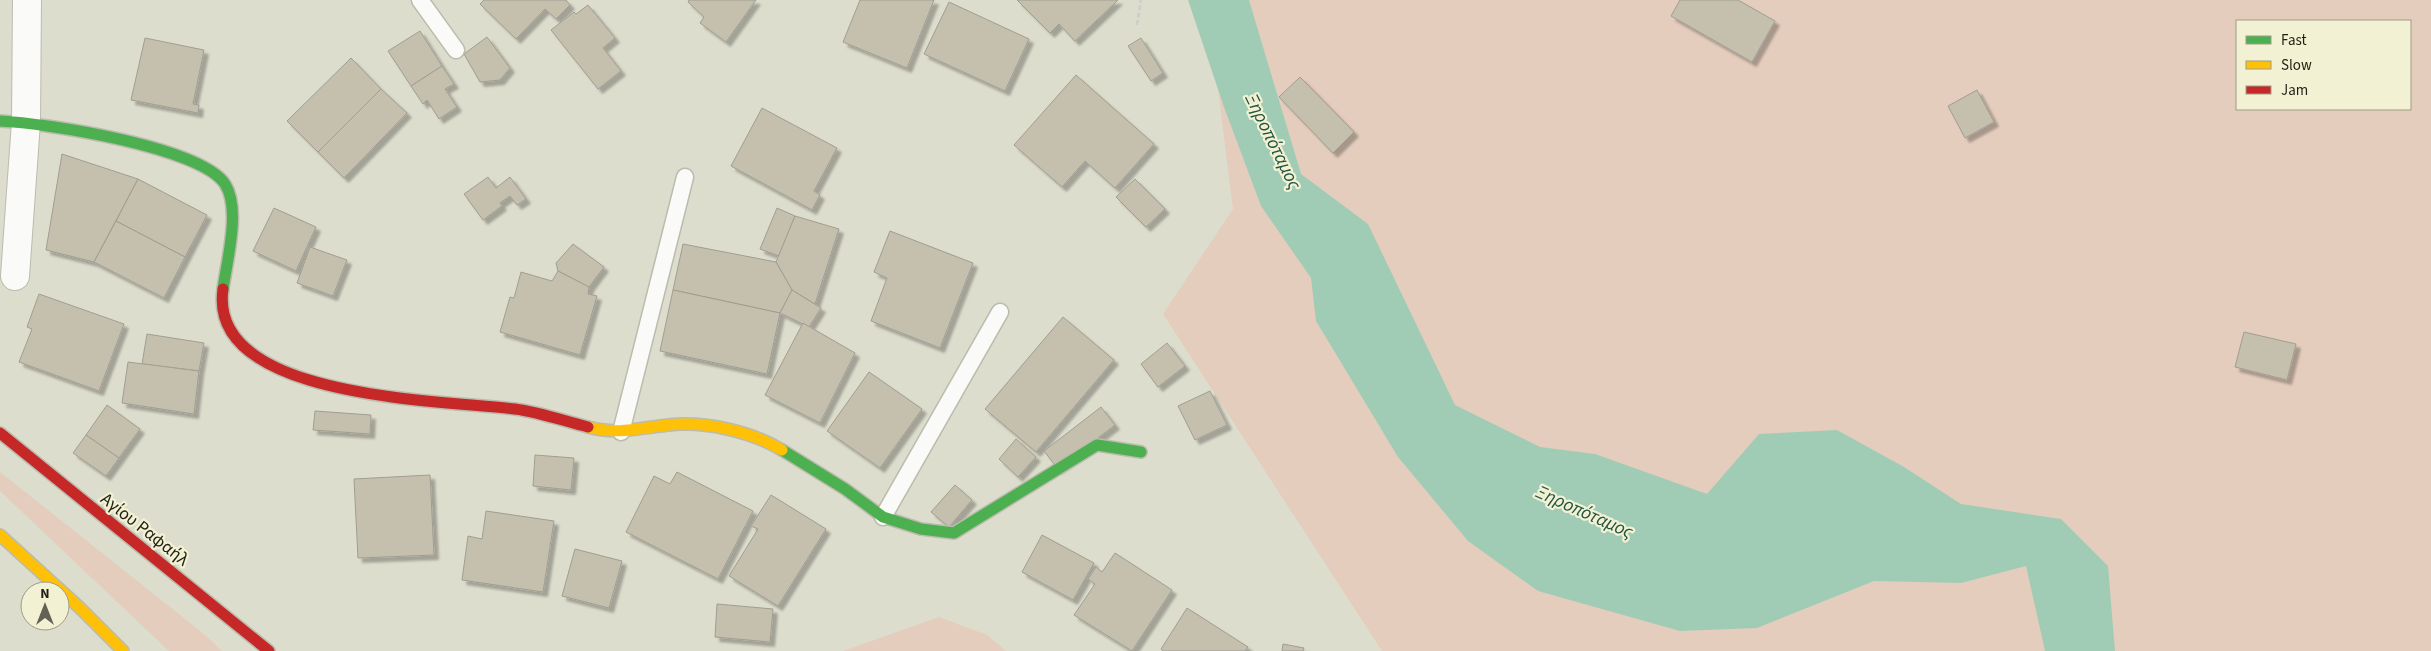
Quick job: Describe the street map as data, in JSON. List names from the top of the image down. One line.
{"streets":{"main road":["Αγίου Ραφαήλ"]},"water":["Ξηροπόταμος"],"legend":["Fast","Slow","Jam"],"north":"top"}
